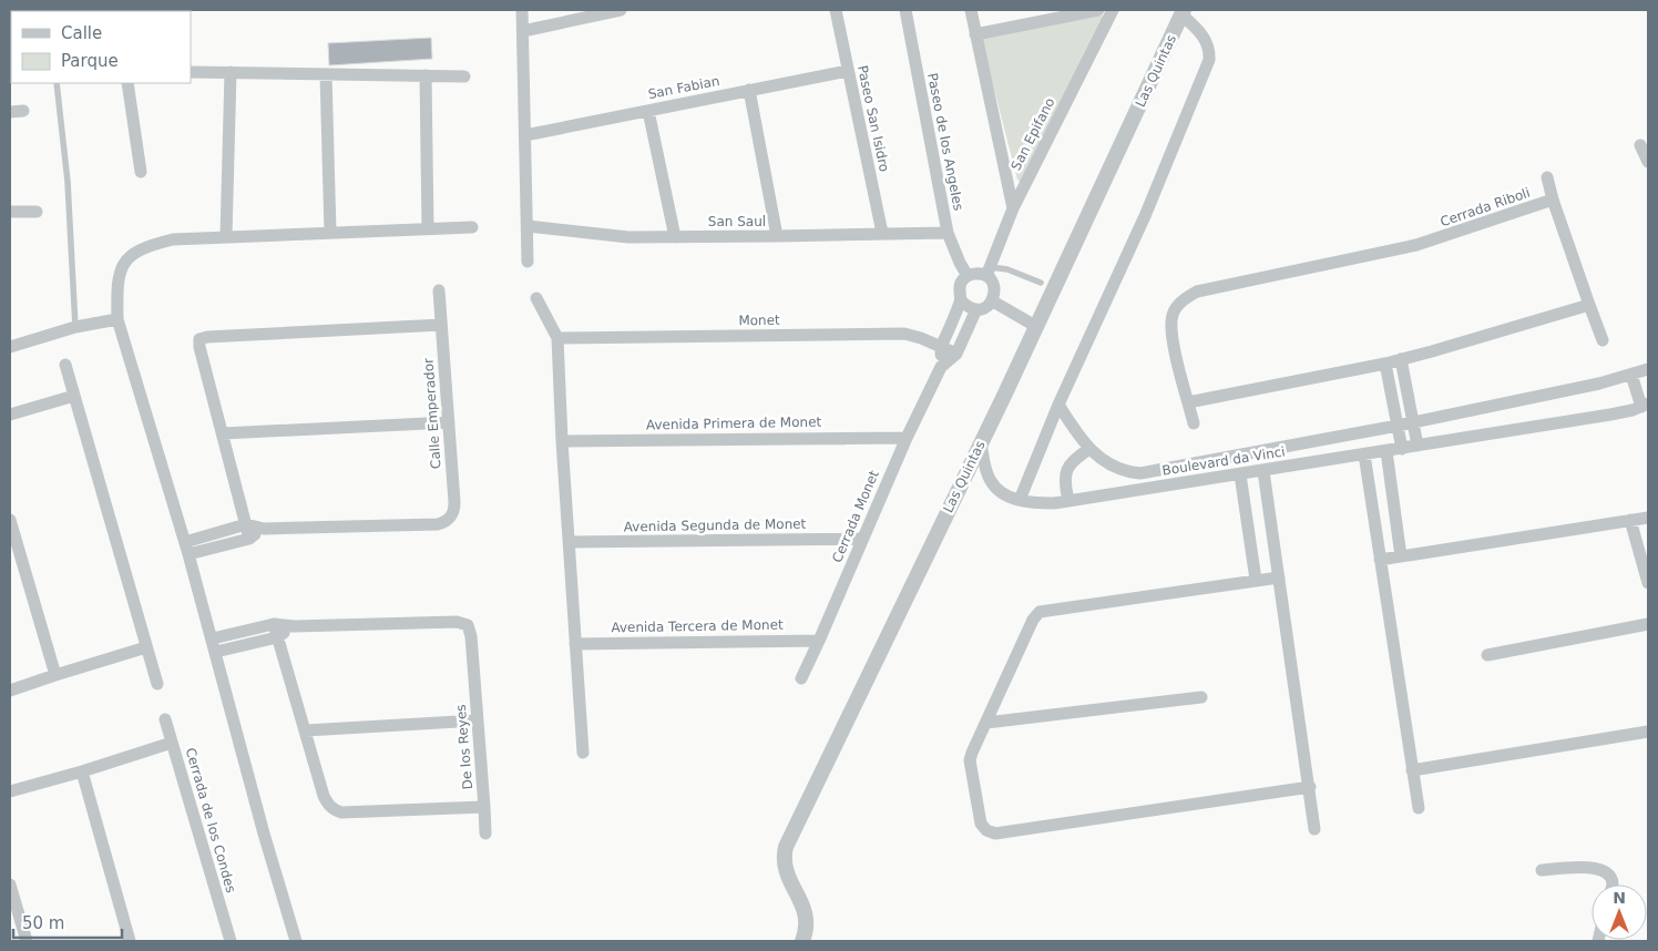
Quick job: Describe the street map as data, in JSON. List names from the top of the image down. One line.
{"streets":{"street":["Las Quintas","San Fabian","Paseo San Isidro","San Epifano","Paseo de los Angeles","Cerrada Riboli","San Saul","Monet","Calle Emperador","Avenida Primera de Monet","Boulevard da Vinci","Cerrada Monet","Avenida Segunda de Monet","Avenida Tercera de Monet","De los Reyes","Cerrada de los Condes"]},"crossings":[["Las Quintas","Boulevard da Vinci"],["San Fabian","Paseo San Isidro"],["Paseo San Isidro","San Saul"],["San Epifano","Paseo de los Angeles"],["Paseo de los Angeles","San Saul"],["Avenida Primera de Monet","Cerrada Monet"],["Cerrada Monet","Avenida Segunda de Monet"],["Cerrada Monet","Avenida Tercera de Monet"]],"legend":["Calle","Parque"],"scale_bar":"50 m","north":"top"}
